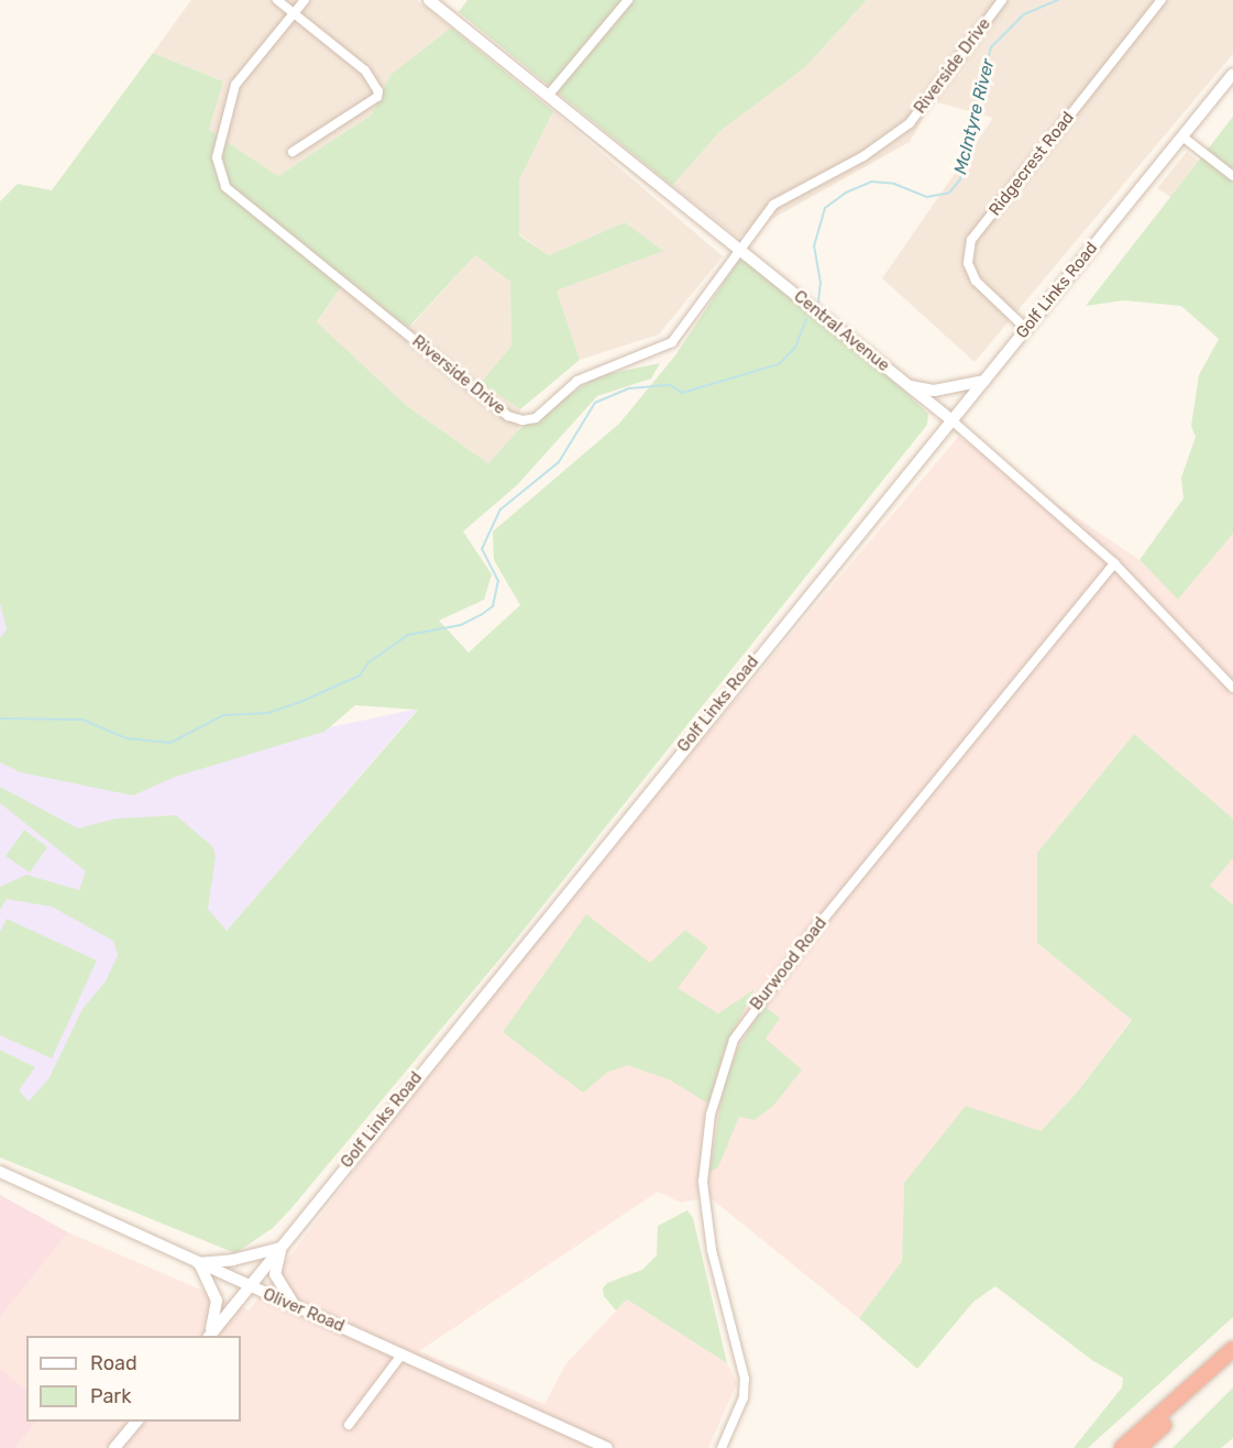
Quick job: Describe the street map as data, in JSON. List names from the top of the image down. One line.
{"streets":{"main road":["Golf Links Road","Central Avenue","Oliver Road"],"street":["Riverside Drive","Ridgecrest Road","Burwood Road"]},"crossings":[["Riverside Drive","Central Avenue"],["Ridgecrest Road","Golf Links Road"],["Golf Links Road","Central Avenue"],["Golf Links Road","Oliver Road"],["Central Avenue","Burwood Road"]],"water":["McIntyre River"],"legend":["Road","Park"]}
